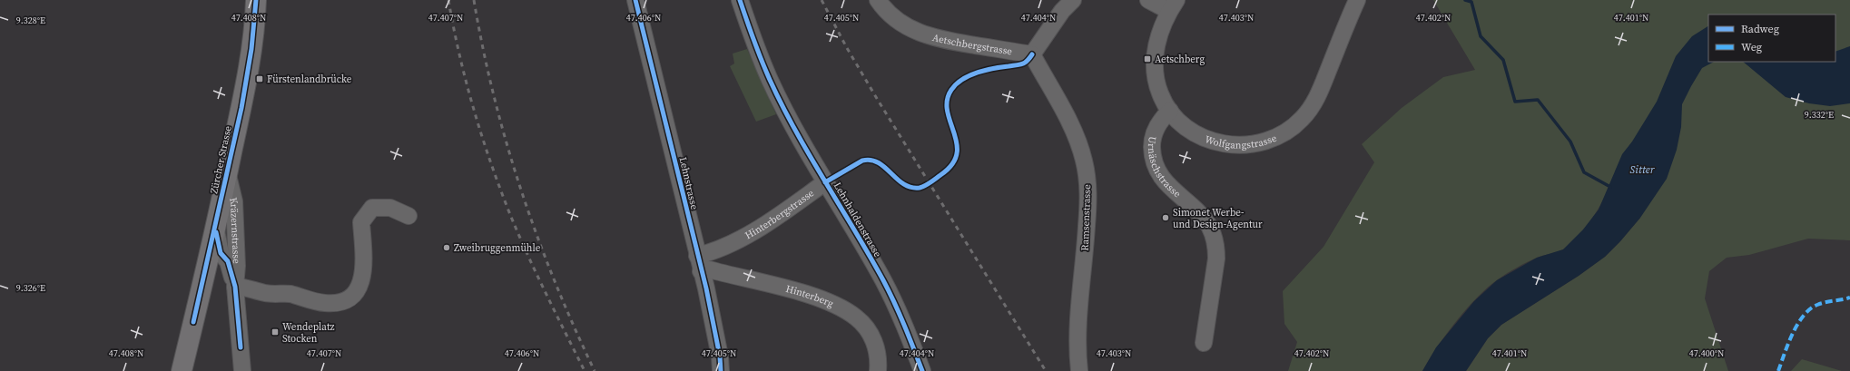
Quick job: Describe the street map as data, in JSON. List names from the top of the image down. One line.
{"streets":{"main road":["Zürcher Strasse"],"street":["Aetschbergstrasse","Wolfgangstrasse","Urnäschstrasse","Lehnstrasse","Hinterbergstrasse","Ramsenstrasse","Lehnhaldenstrasse","Kräzernstrasse","Hinterberg"]},"crossings":[["Aetschbergstrasse","Ramsenstrasse"],["Wolfgangstrasse","Urnäschstrasse"],["Zürcher Strasse","Kräzernstrasse"],["Lehnstrasse","Hinterbergstrasse"],["Lehnstrasse","Hinterberg"],["Hinterbergstrasse","Lehnhaldenstrasse"],["Hinterbergstrasse","Hinterberg"]],"water":["Sitter"],"places":{"transit":["Aetschberg","Fürstenlandbrücke","Wendeplatz Stocken"],"other":["Simonet Werbe- und Design-Agentur","Zweibruggenmühle"]},"legend":["Radweg","Weg"],"coordinates":["47.408°N","47.407°N","47.406°N","47.405°N","47.404°N","47.403°N","47.402°N","47.401°N","9.328°E","9.332°E","9.326°E","47.400°N"]}
